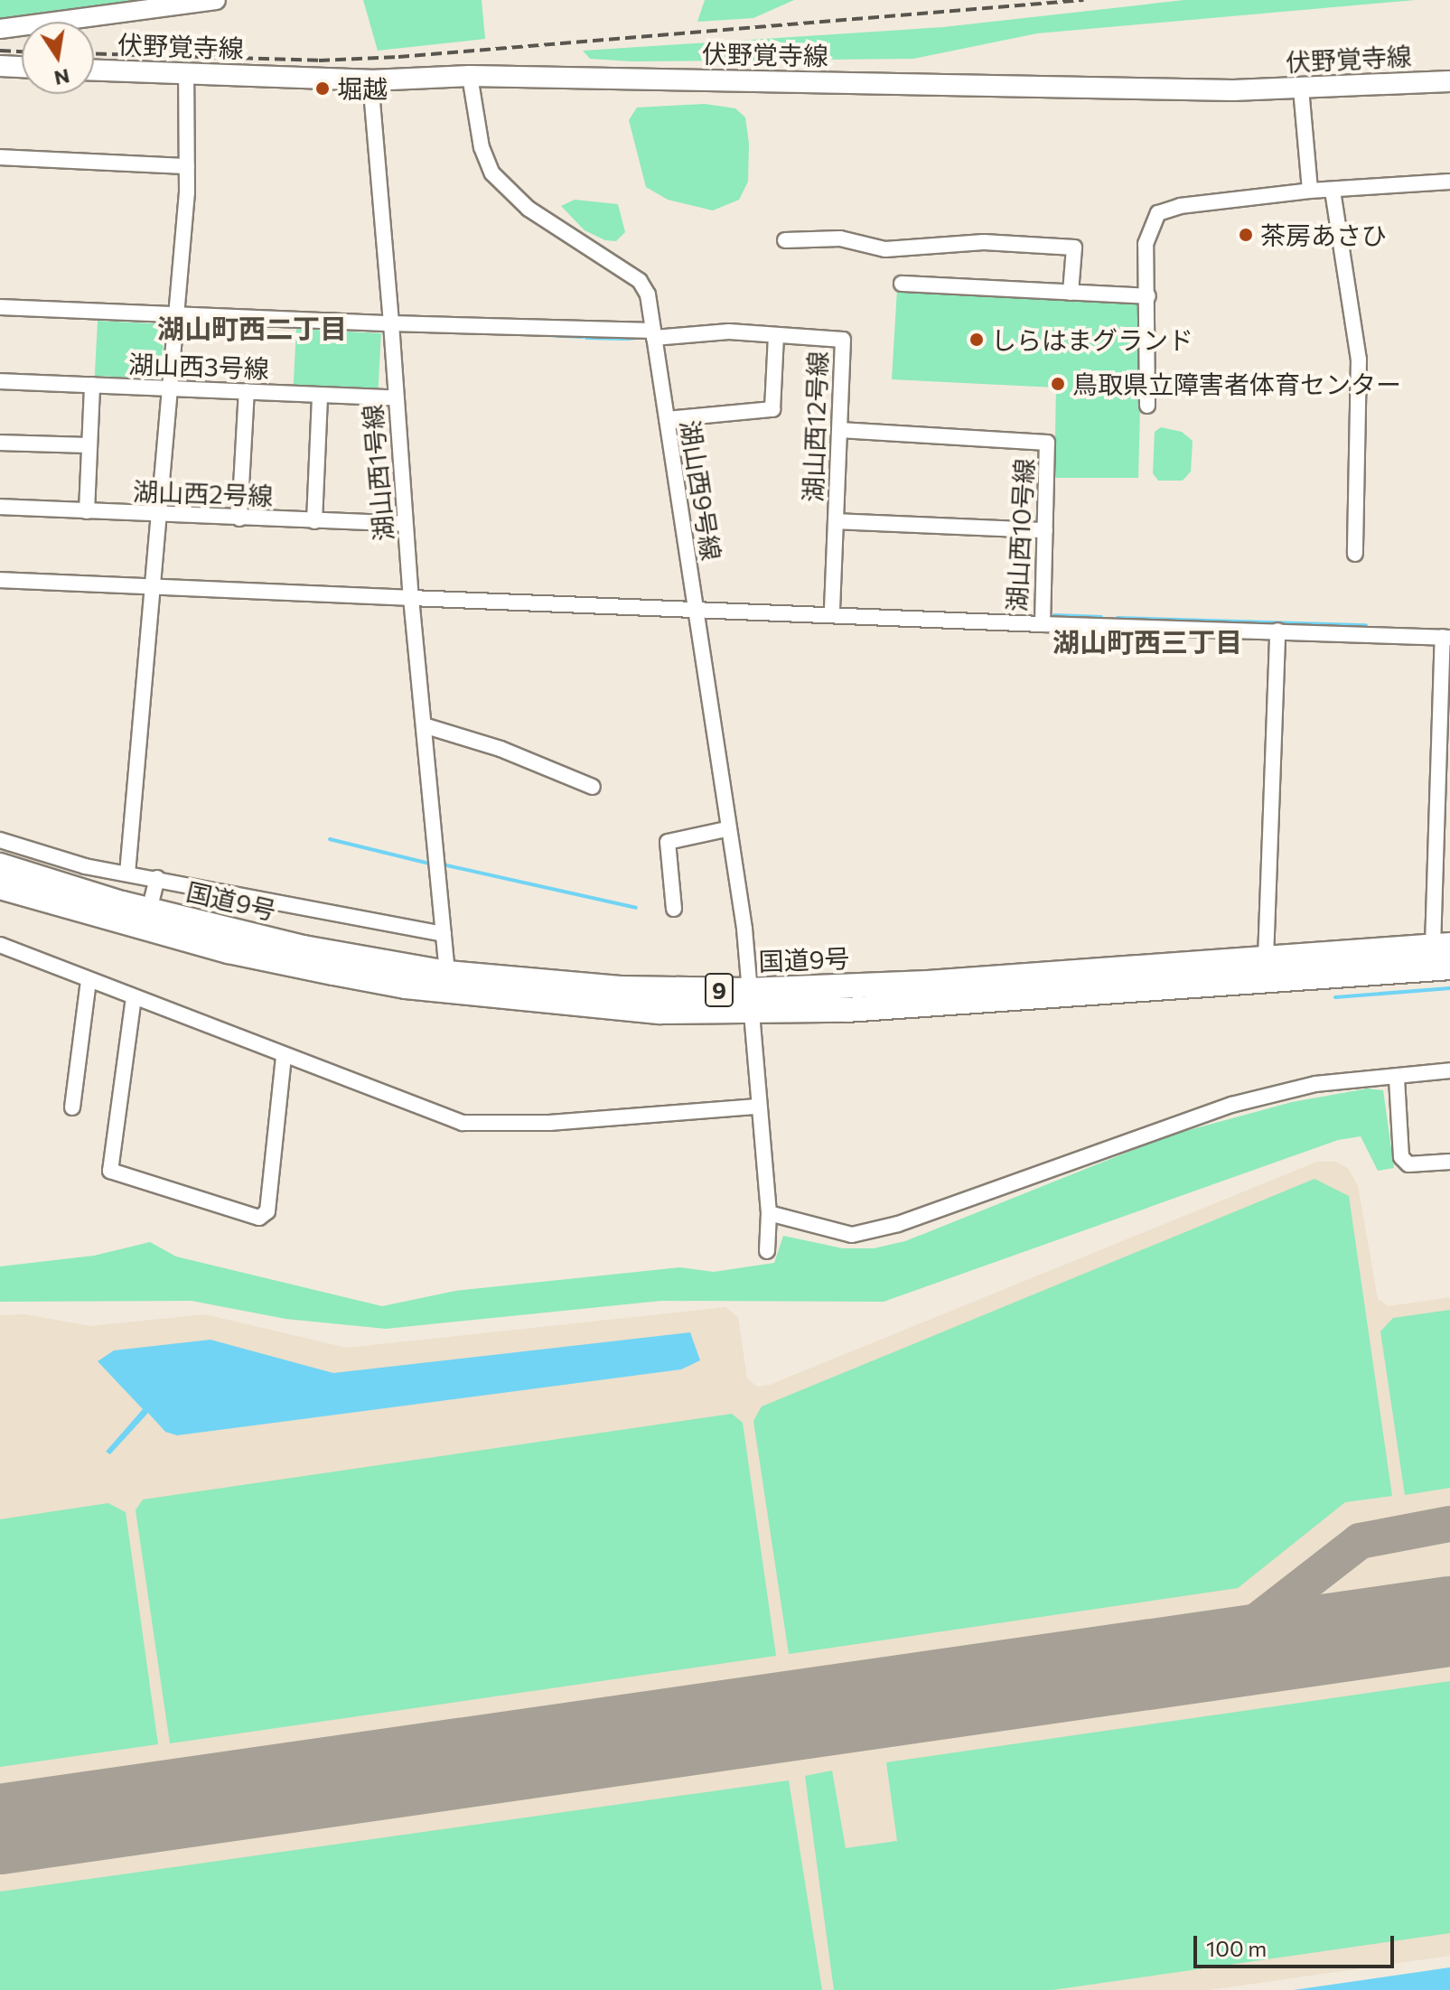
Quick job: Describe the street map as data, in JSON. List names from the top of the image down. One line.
{"streets":{"highway":["国道9号","9"],"main road":["伏野覚寺線"],"street":["湖山西3号線","湖山西12号線","湖山西1号線","湖山西9号線","湖山西2号線","湖山西10号線"]},"crossings":[["伏野覚寺線","湖山西1号線"],["伏野覚寺線","湖山西9号線"],["湖山西3号線","湖山西1号線"],["湖山西12号線","湖山西1号線"],["湖山西12号線","湖山西9号線"],["湖山西12号線","湖山西10号線"],["湖山西1号線","湖山西2号線"],["湖山西1号線","湖山西10号線"],["湖山西1号線","国道9号"],["湖山西9号線","湖山西10号線"],["湖山西9号線","国道9号"]],"districts":["湖山町西二丁目","湖山町西三丁目"],"places":["堀越","茶房あさひ","しらはまグランド","鳥取県立障害者体育センター"],"scale_bar":"100 m","north":"bottom"}
